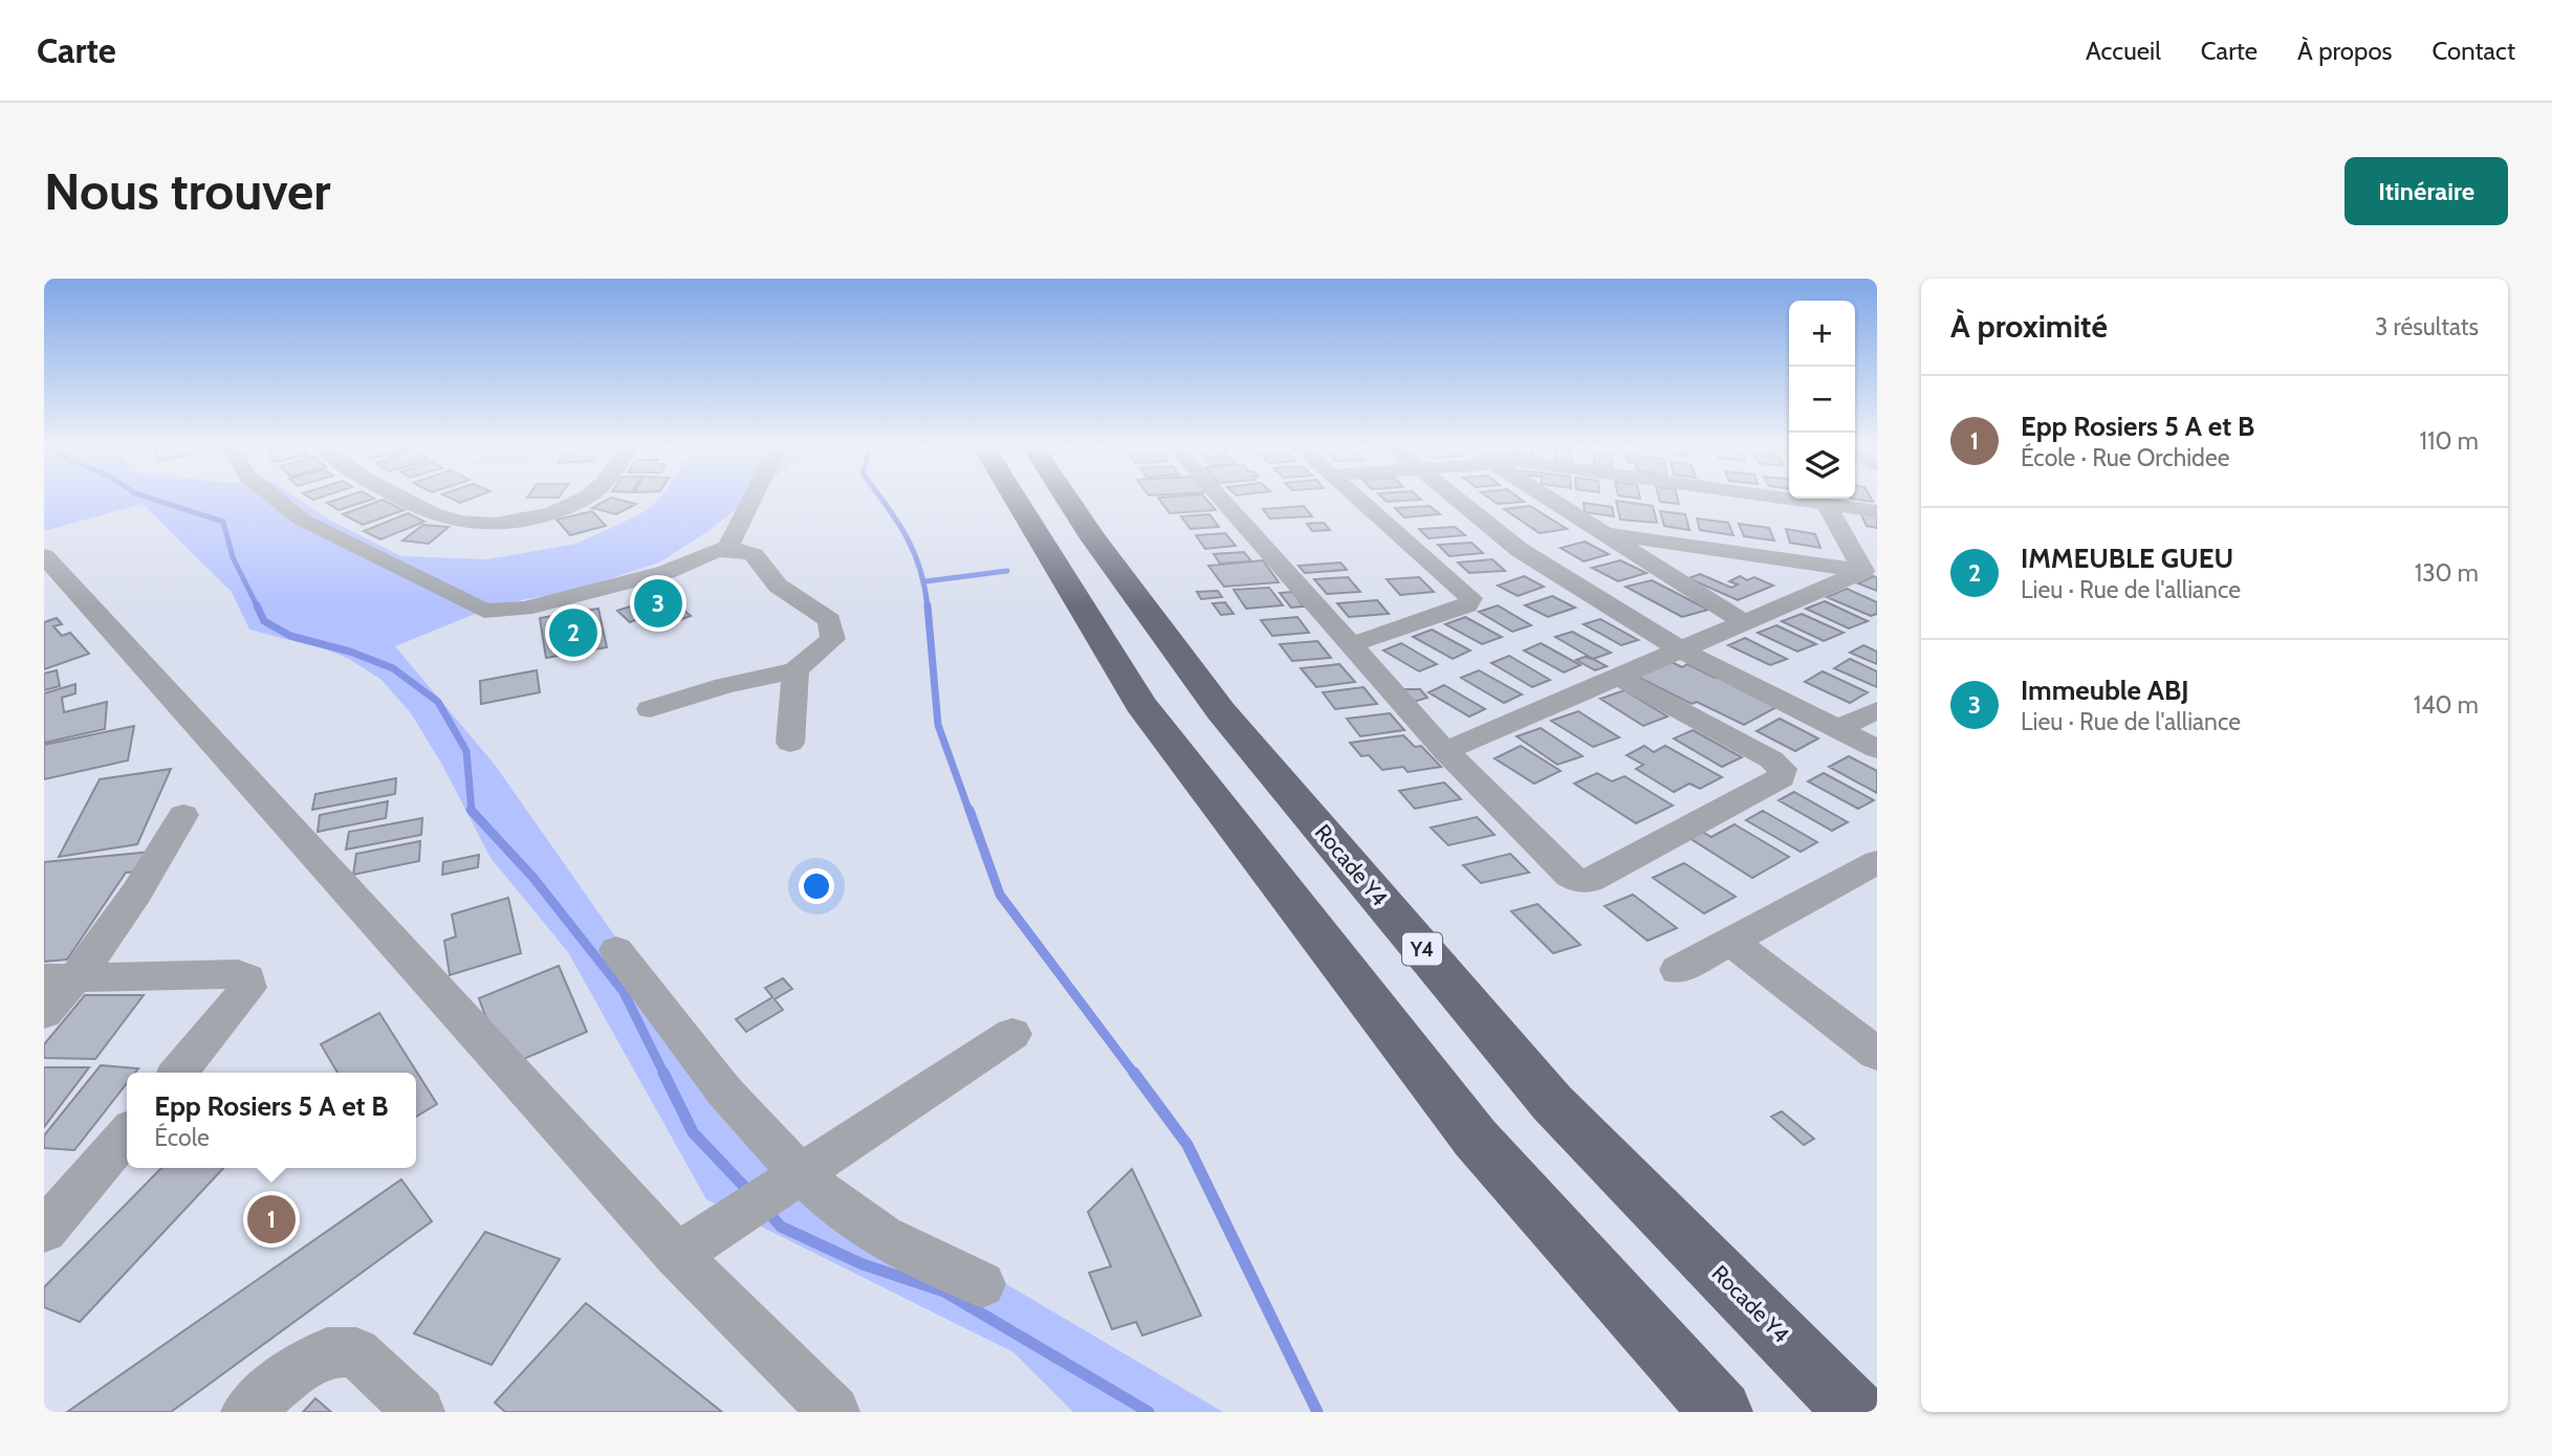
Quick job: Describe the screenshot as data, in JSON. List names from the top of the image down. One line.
{"streets":{"highway":["Rocade Y4","Y4"]},"page":{"header":"Carte","nav":["Accueil","Carte","À propos","Contact"],"buttons":"Itinéraire","title":"Nous trouver","heading":["À proximité","3 résultats"],"map_buttons":["+","−"],"list":[{"mark":"1","name":"Epp Rosiers 5 A et B","note":"École · Rue Orchidee","value":"110 m"},{"mark":"2","name":"IMMEUBLE GUEU","note":"Lieu · Rue de l'alliance","value":"130 m"},{"mark":"3","name":"Immeuble ABJ","note":"Lieu · Rue de l'alliance","value":"140 m"}],"pins":["3","2","1"],"popup":["Epp Rosiers 5 A et B","École"]}}
